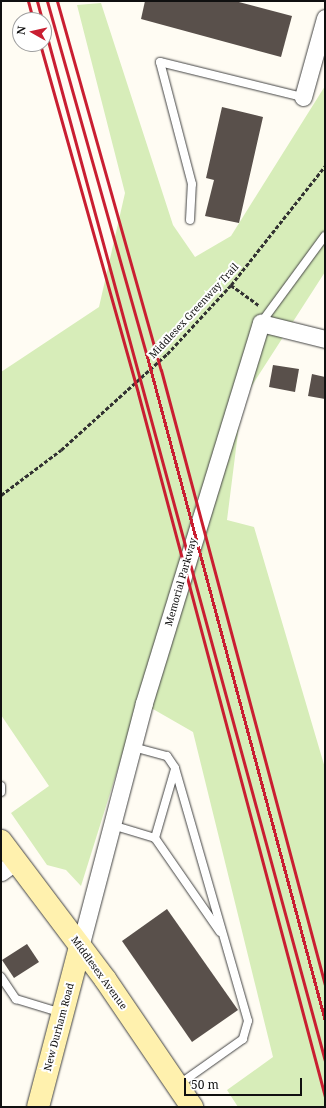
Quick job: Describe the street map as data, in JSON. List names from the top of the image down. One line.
{"streets":{"main road":["Middlesex Avenue","New Durham Road"],"street":["Memorial Parkway"],"path":["Middlesex Greenway Trail"]},"crossings":[["Memorial Parkway","Middlesex Avenue"],["Memorial Parkway","New Durham Road"],["Middlesex Avenue","New Durham Road"]],"scale_bar":"50 m","north":"left"}
